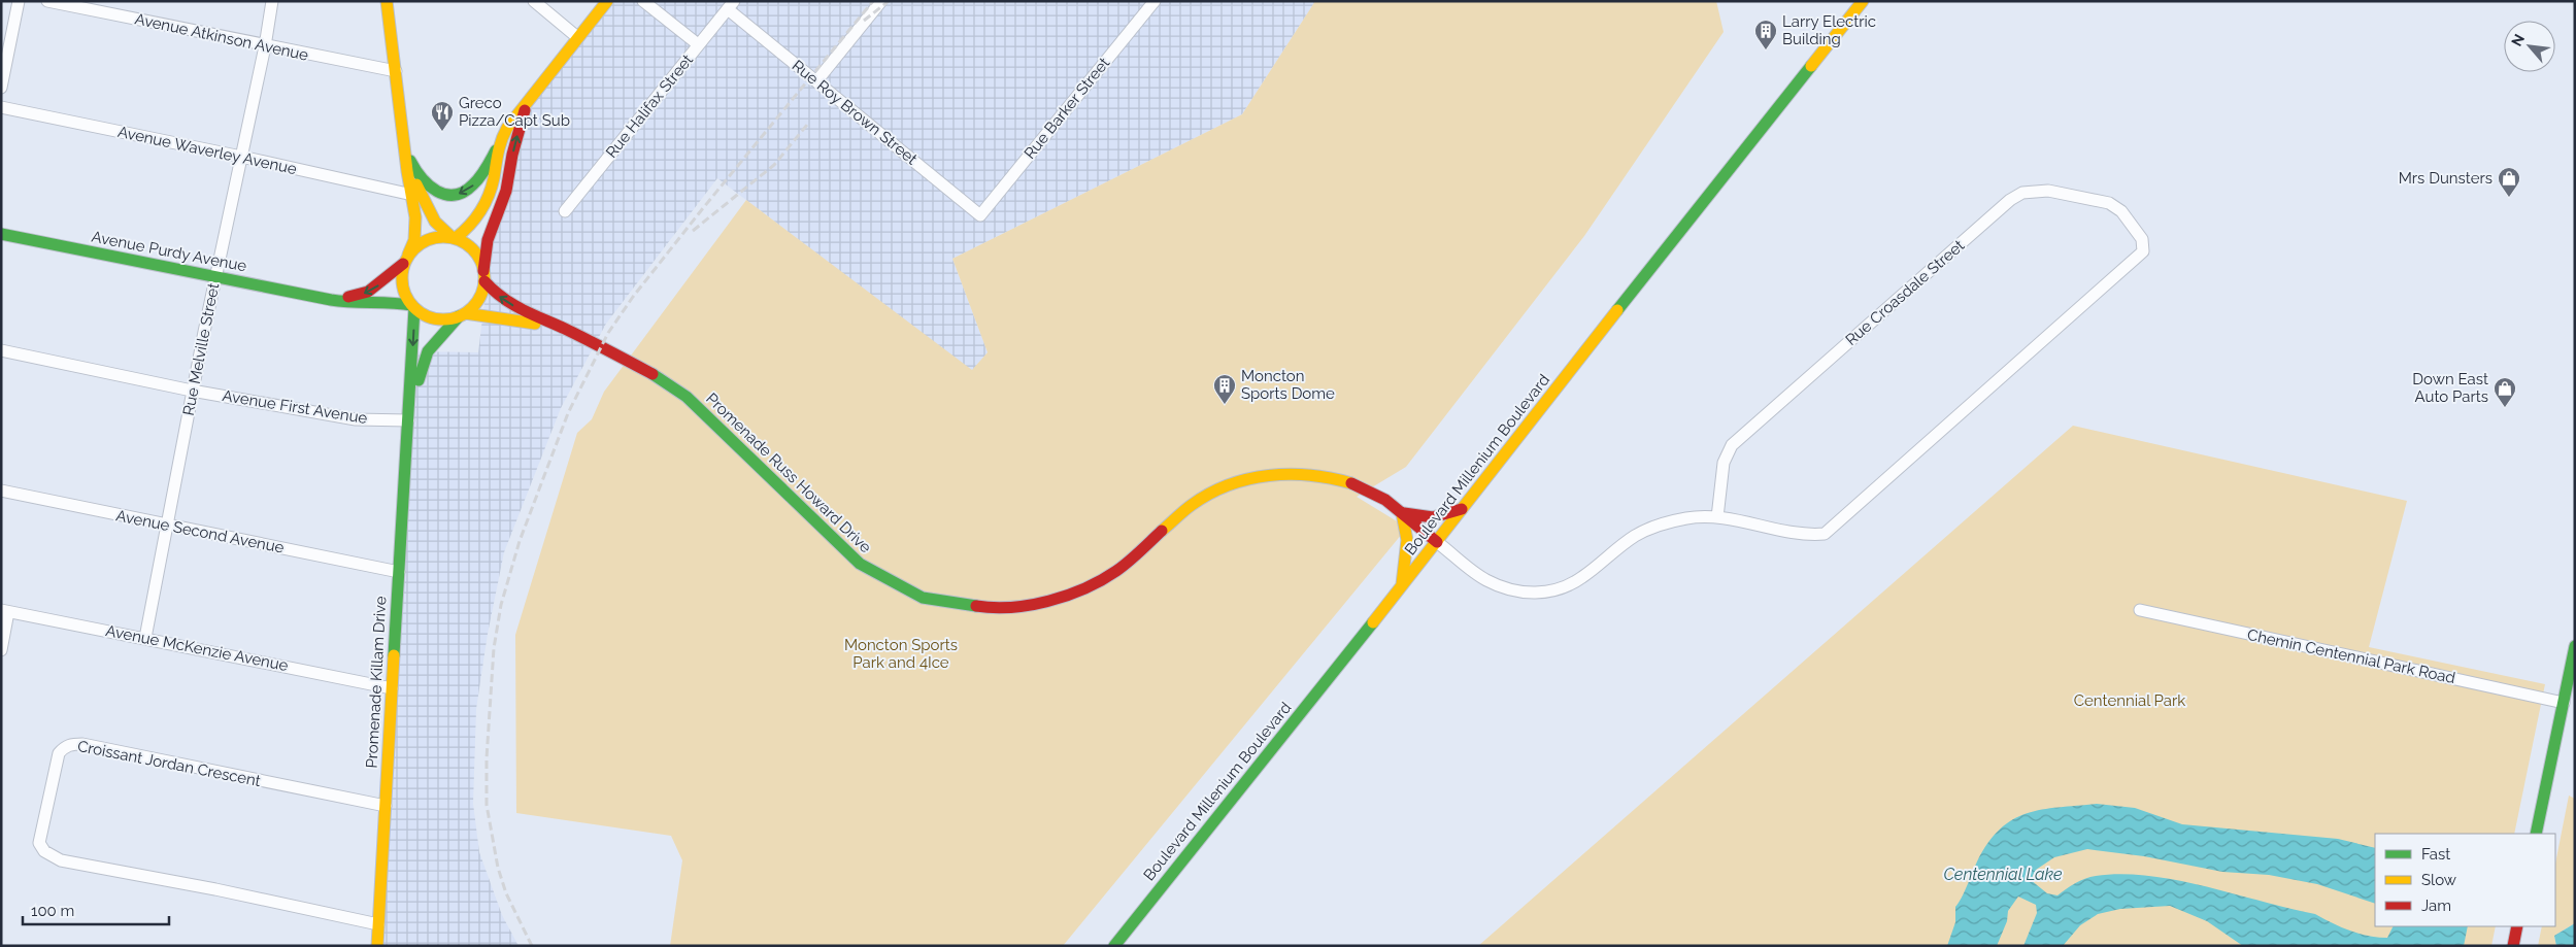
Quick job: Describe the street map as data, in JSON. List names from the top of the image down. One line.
{"streets":{"main road":["Avenue Purdy Avenue","Boulevard Millenium Boulevard","Promenade Russ Howard Drive","Promenade Killam Drive"],"street":["Avenue Atkinson Avenue","Rue Halifax Street","Rue Barker Street","Rue Roy Brown Street","Avenue Waverley Avenue","Rue Croasdale Street","Rue Melville Street","Avenue First Avenue","Avenue Second Avenue","Avenue McKenzie Avenue","Chemin Centennial Park Road","Croissant Jordan Crescent"]},"crossings":[["Avenue Atkinson Avenue","Rue Melville Street"],["Rue Halifax Street","Rue Roy Brown Street"],["Rue Barker Street","Rue Roy Brown Street"],["Avenue Waverley Avenue","Rue Melville Street"],["Avenue Purdy Avenue","Rue Melville Street"],["Avenue Purdy Avenue","Promenade Russ Howard Drive"],["Avenue Purdy Avenue","Promenade Killam Drive"],["Rue Melville Street","Avenue First Avenue"],["Rue Melville Street","Avenue Second Avenue"],["Rue Melville Street","Avenue McKenzie Avenue"],["Avenue First Avenue","Promenade Killam Drive"],["Boulevard Millenium Boulevard","Promenade Russ Howard Drive"],["Promenade Russ Howard Drive","Promenade Killam Drive"],["Avenue Second Avenue","Promenade Killam Drive"],["Avenue McKenzie Avenue","Promenade Killam Drive"],["Promenade Killam Drive","Croissant Jordan Crescent"]],"water":["Centennial Lake"],"parks":["Moncton Sports Park and 4Ice","Centennial Park"],"places":{"building":["Larry Electric Building","Moncton Sports Dome"],"restaurant":["Greco Pizza/Capt Sub"],"shop":["Mrs Dunsters","Down East Auto Parts"]},"legend":["Fast","Slow","Jam"],"scale_bar":"100 m","north":"top left"}
